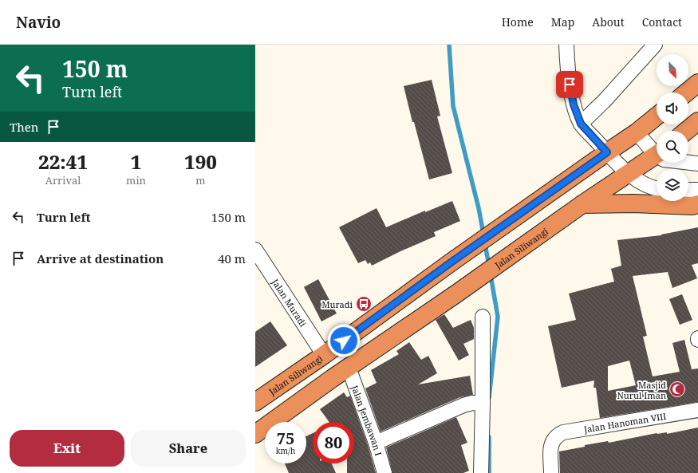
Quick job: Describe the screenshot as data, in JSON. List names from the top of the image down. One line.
{"streets":{"highway":["Jalan Siliwangi"],"street":["Jalan Muradi","Jalan Jembawan I","Jalan Hanoman VIII"]},"crossings":[["Jalan Siliwangi","Jalan Muradi"],["Jalan Siliwangi","Jalan Jembawan I"]],"places":{"bus stop":["Muradi"],"mosque":["Masjid Nurul Iman"]},"north":"bottom right","page":{"header":"Navio","nav":["Home","Map","About","Contact"],"turn":["150 m","Turn left"],"then":"Then","eta":["22:41","Arrival","1","min","190","m"],"list":[{"name":"Turn left","value":"150 m"},{"name":"Arrive at destination","value":"40 m"}],"speed":"75 km/h","limit":"80","buttons":["Exit","Share"]}}
